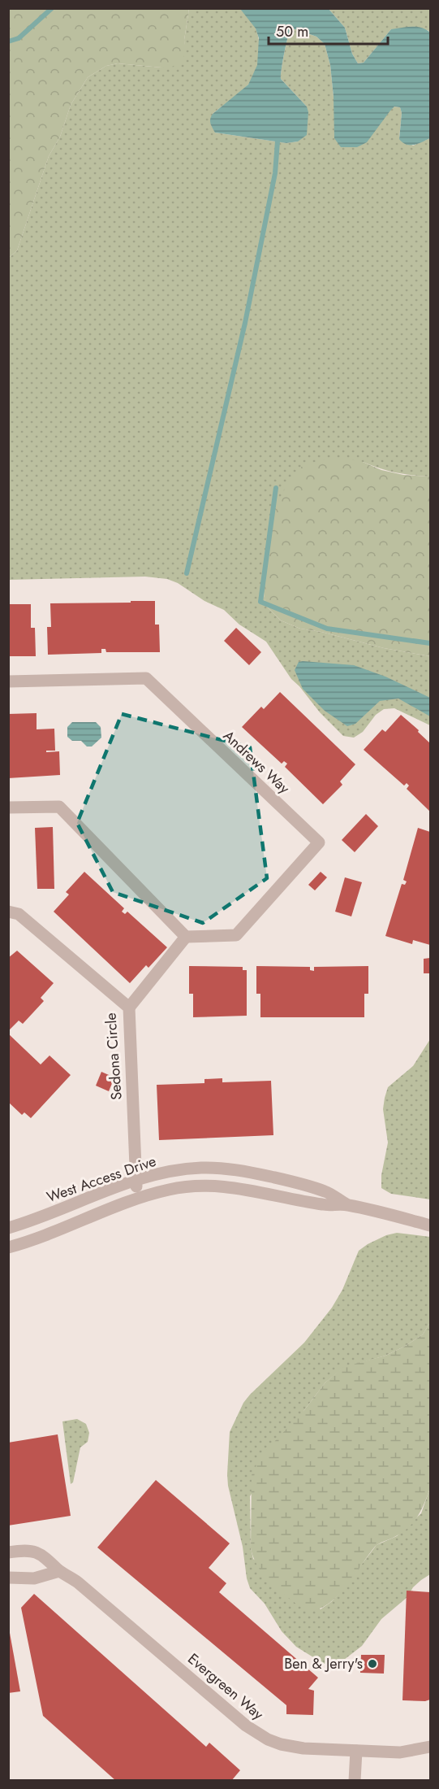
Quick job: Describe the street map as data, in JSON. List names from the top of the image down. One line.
{"streets":{"street":["Andrews Way","Sedona Circle","West Access Drive","Evergreen Way"]},"crossings":[["Sedona Circle","West Access Drive"]],"places":["Ben & Jerry's"],"scale_bar":"50 m"}
